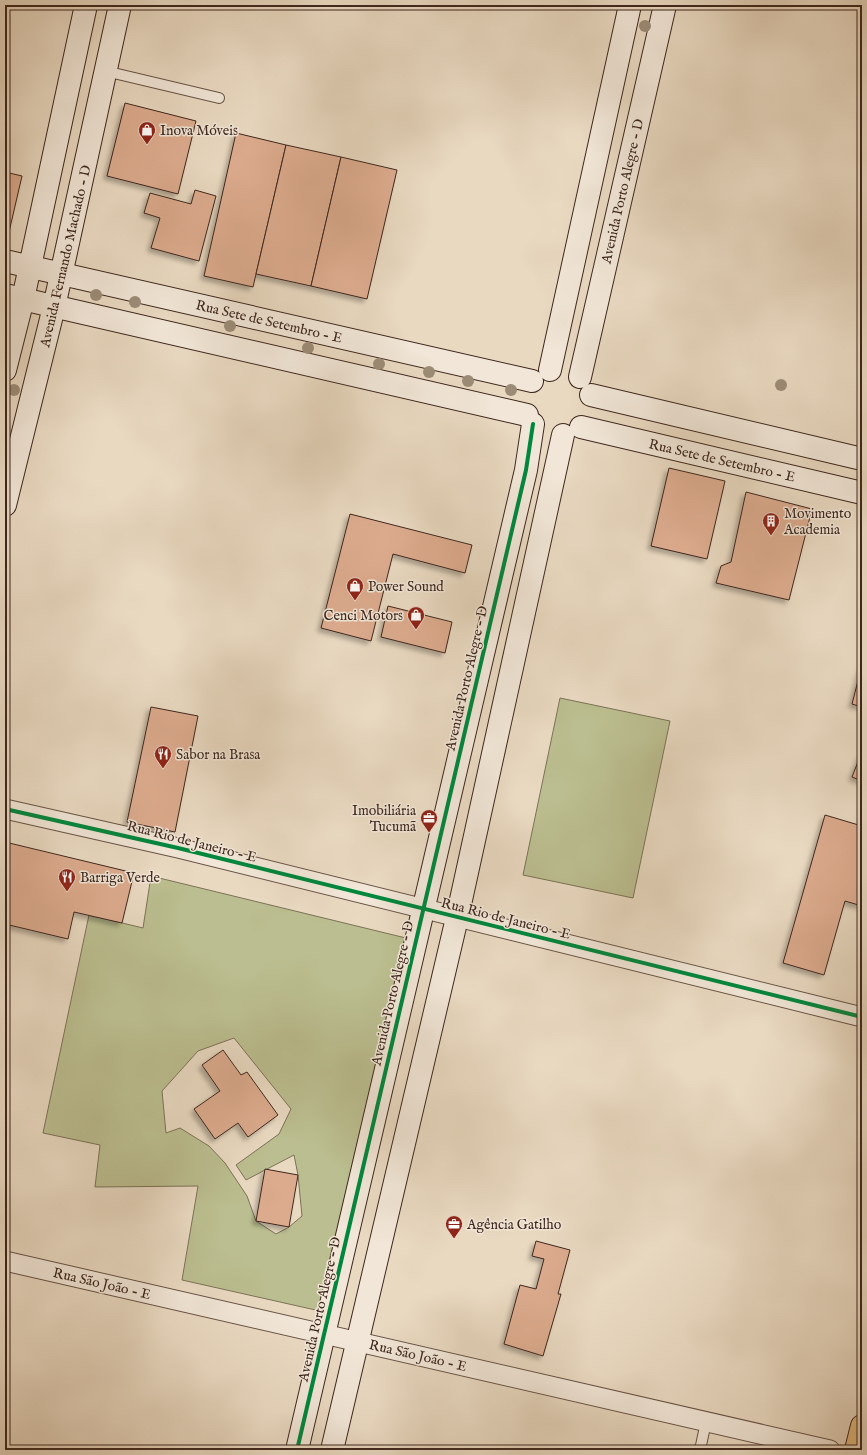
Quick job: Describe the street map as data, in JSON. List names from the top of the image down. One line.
{"streets":{"street":["Avenida Porto Alegre - D","Avenida Fernando Machado - D","Rua Sete de Setembro - E","Rua Rio de Janeiro - E","Rua São João - E"]},"crossings":[["Avenida Porto Alegre - D","Rua Sete de Setembro - E"],["Avenida Porto Alegre - D","Rua Rio de Janeiro - E"],["Avenida Porto Alegre - D","Rua São João - E"],["Avenida Fernando Machado - D","Rua Sete de Setembro - E"]],"places":{"shop":["Inova Móveis","Power Sound","Cenci Motors"],"building":["Movimento Academia"],"restaurant":["Sabor na Brasa","Barriga Verde"],"office":["Imobiliária Tucumã","Agência Gatilho"]}}
